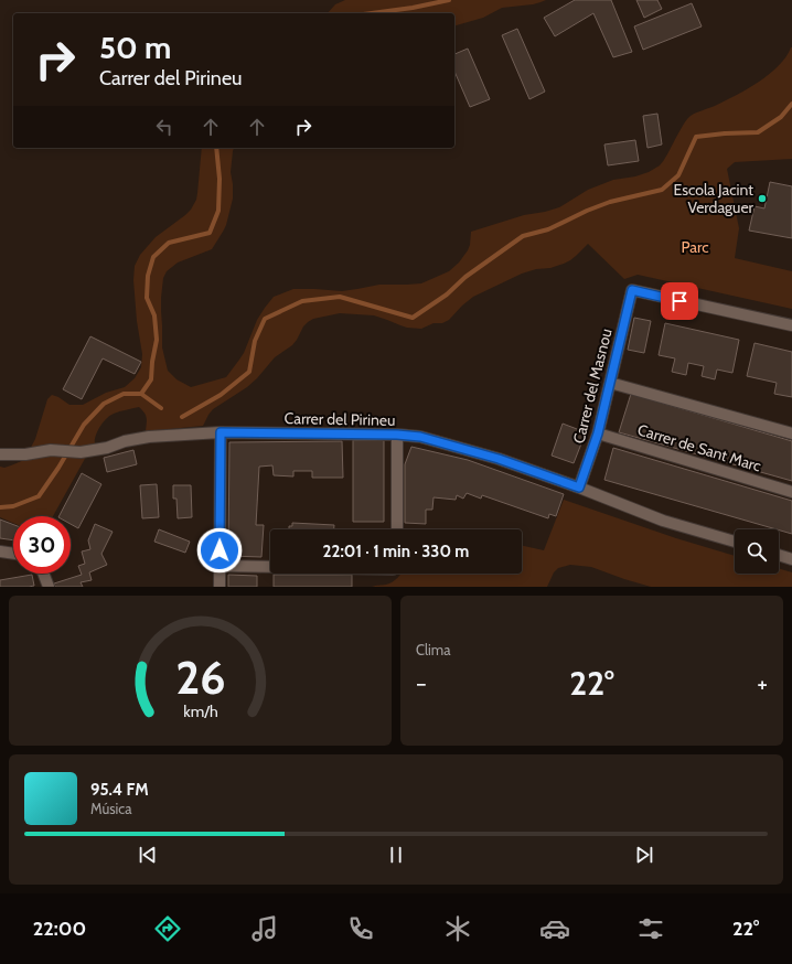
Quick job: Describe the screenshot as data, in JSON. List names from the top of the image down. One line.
{"streets":{"street":["Carrer del Masnou","Carrer del Pirineu","Carrer de Sant Marc"]},"crossings":[["Carrer del Masnou","Carrer del Pirineu"],["Carrer del Masnou","Carrer de Sant Marc"]],"parks":["Parc"],"places":["Escola Jacint Verdaguer"],"page":{"turn":["50 m","Carrer del Pirineu"],"limit":"30","trip":"22:01 · 1 min · 330 m","tile":"Clima","heat":["−","22°","+"],"song":["95.4 FM","Música"],"tabs":["22:00","22°"],"gauge":["26","km/h"]}}
